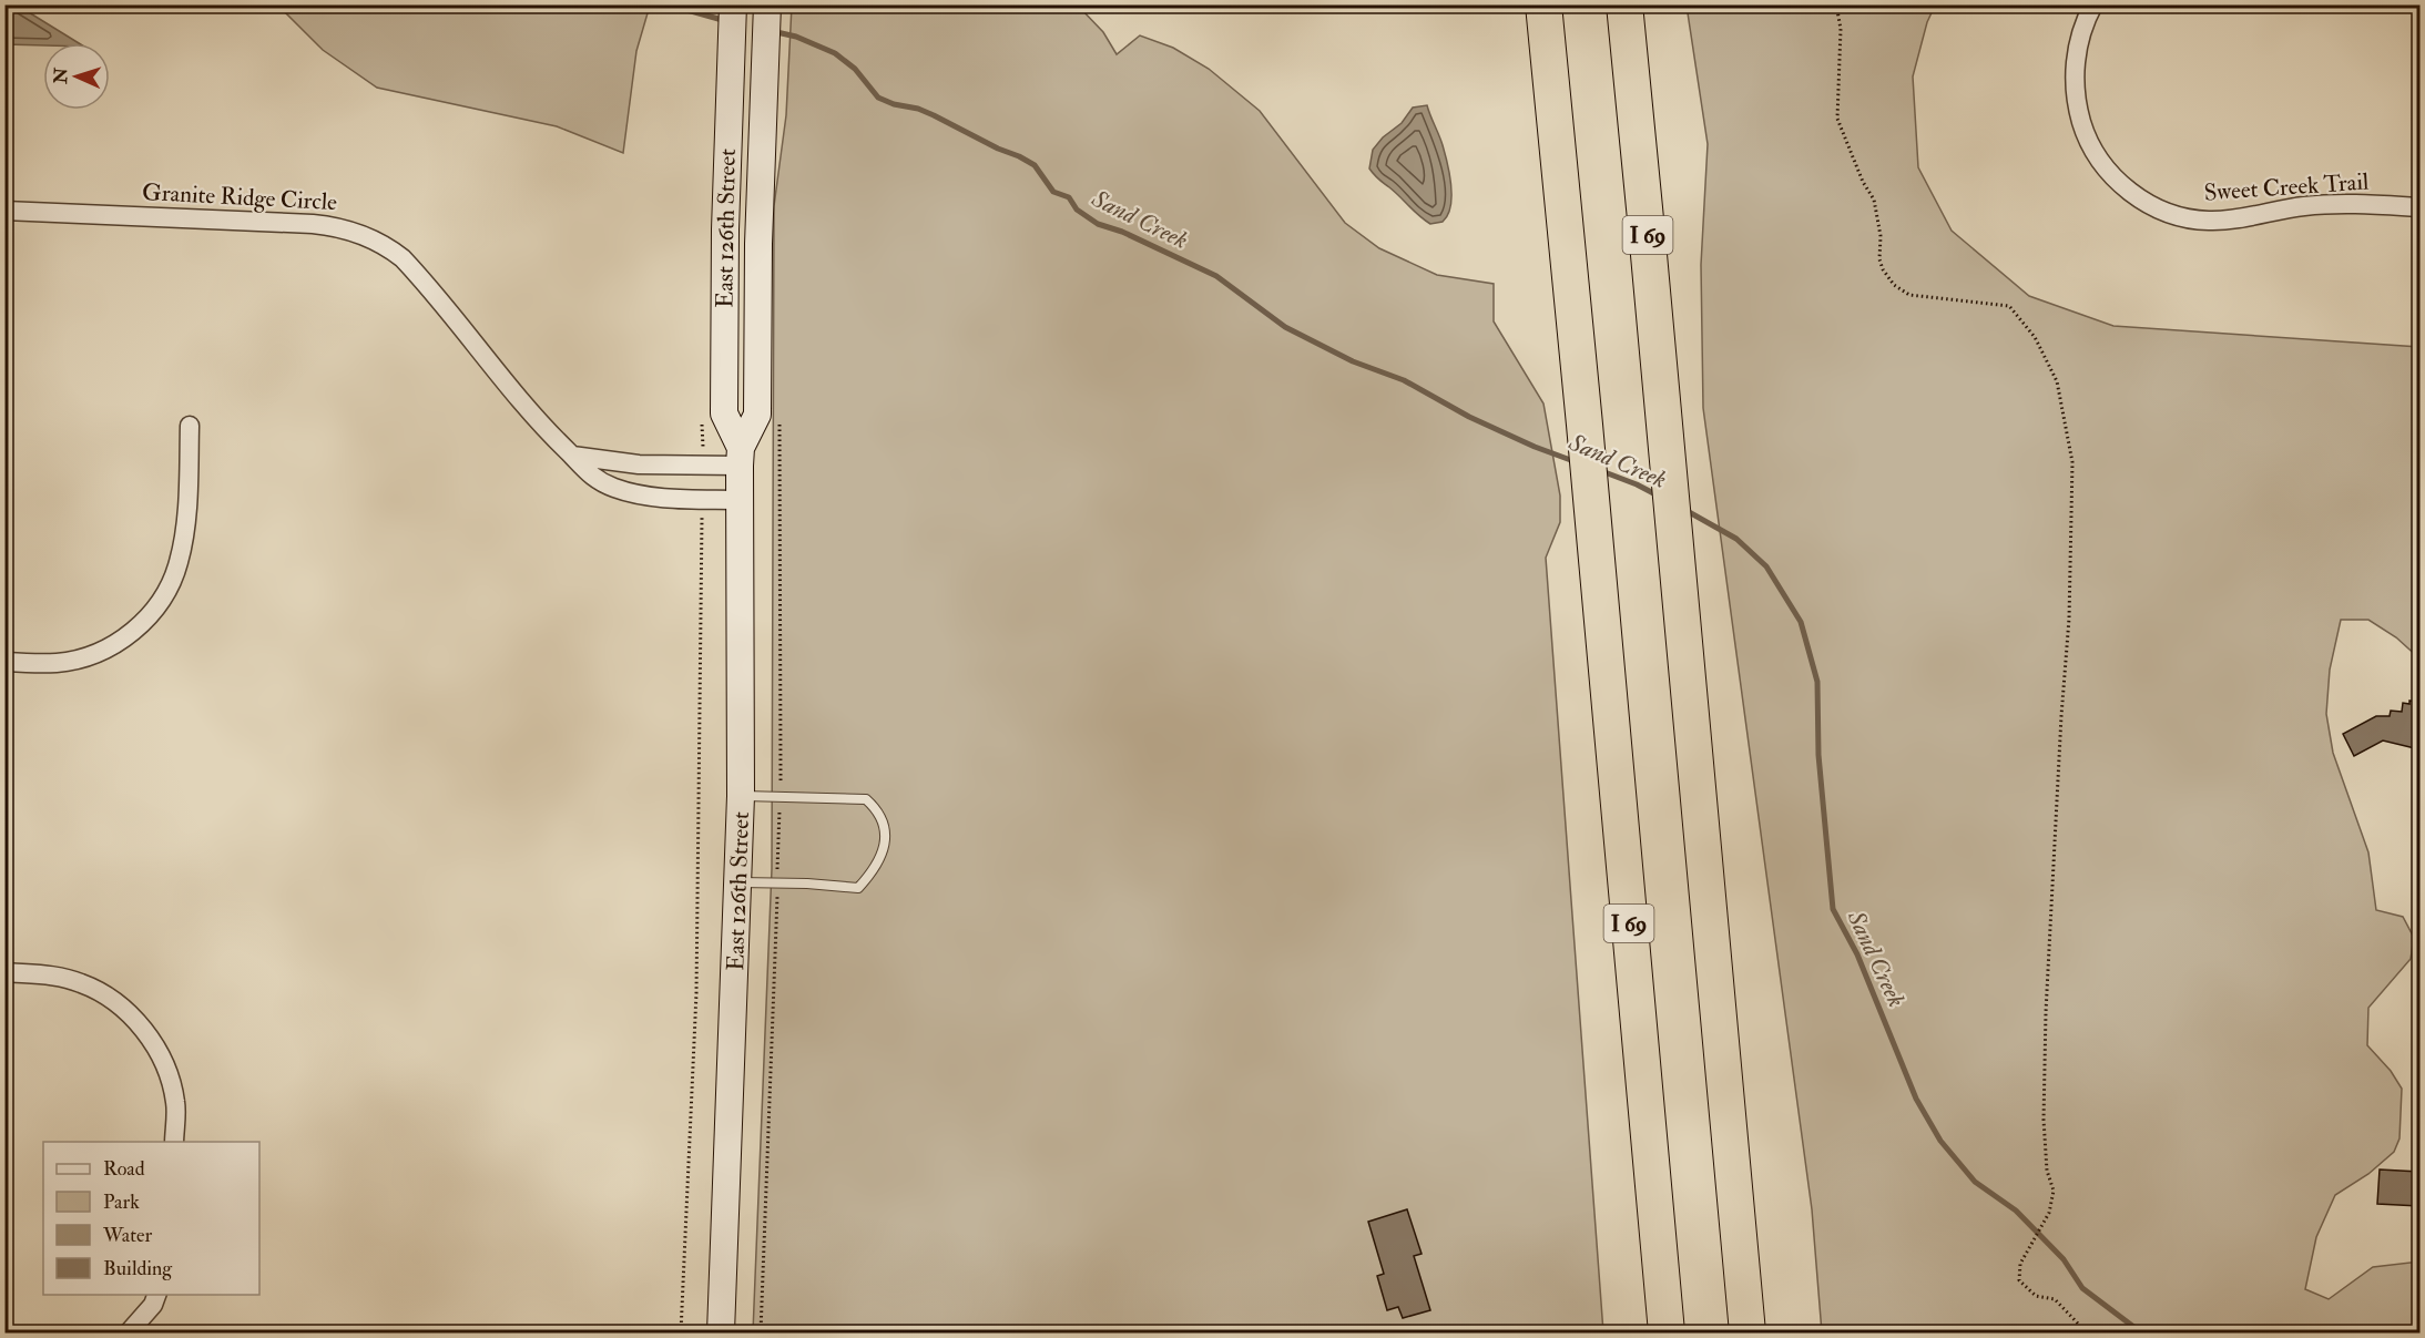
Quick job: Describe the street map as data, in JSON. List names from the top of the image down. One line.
{"streets":{"highway":["I 69"],"main road":["East 126th Street"],"street":["Sweet Creek Trail","Granite Ridge Circle"]},"crossings":[["Granite Ridge Circle","East 126th Street"]],"water":["Sand Creek"],"legend":["Road","Park","Water","Building"],"north":"left"}
